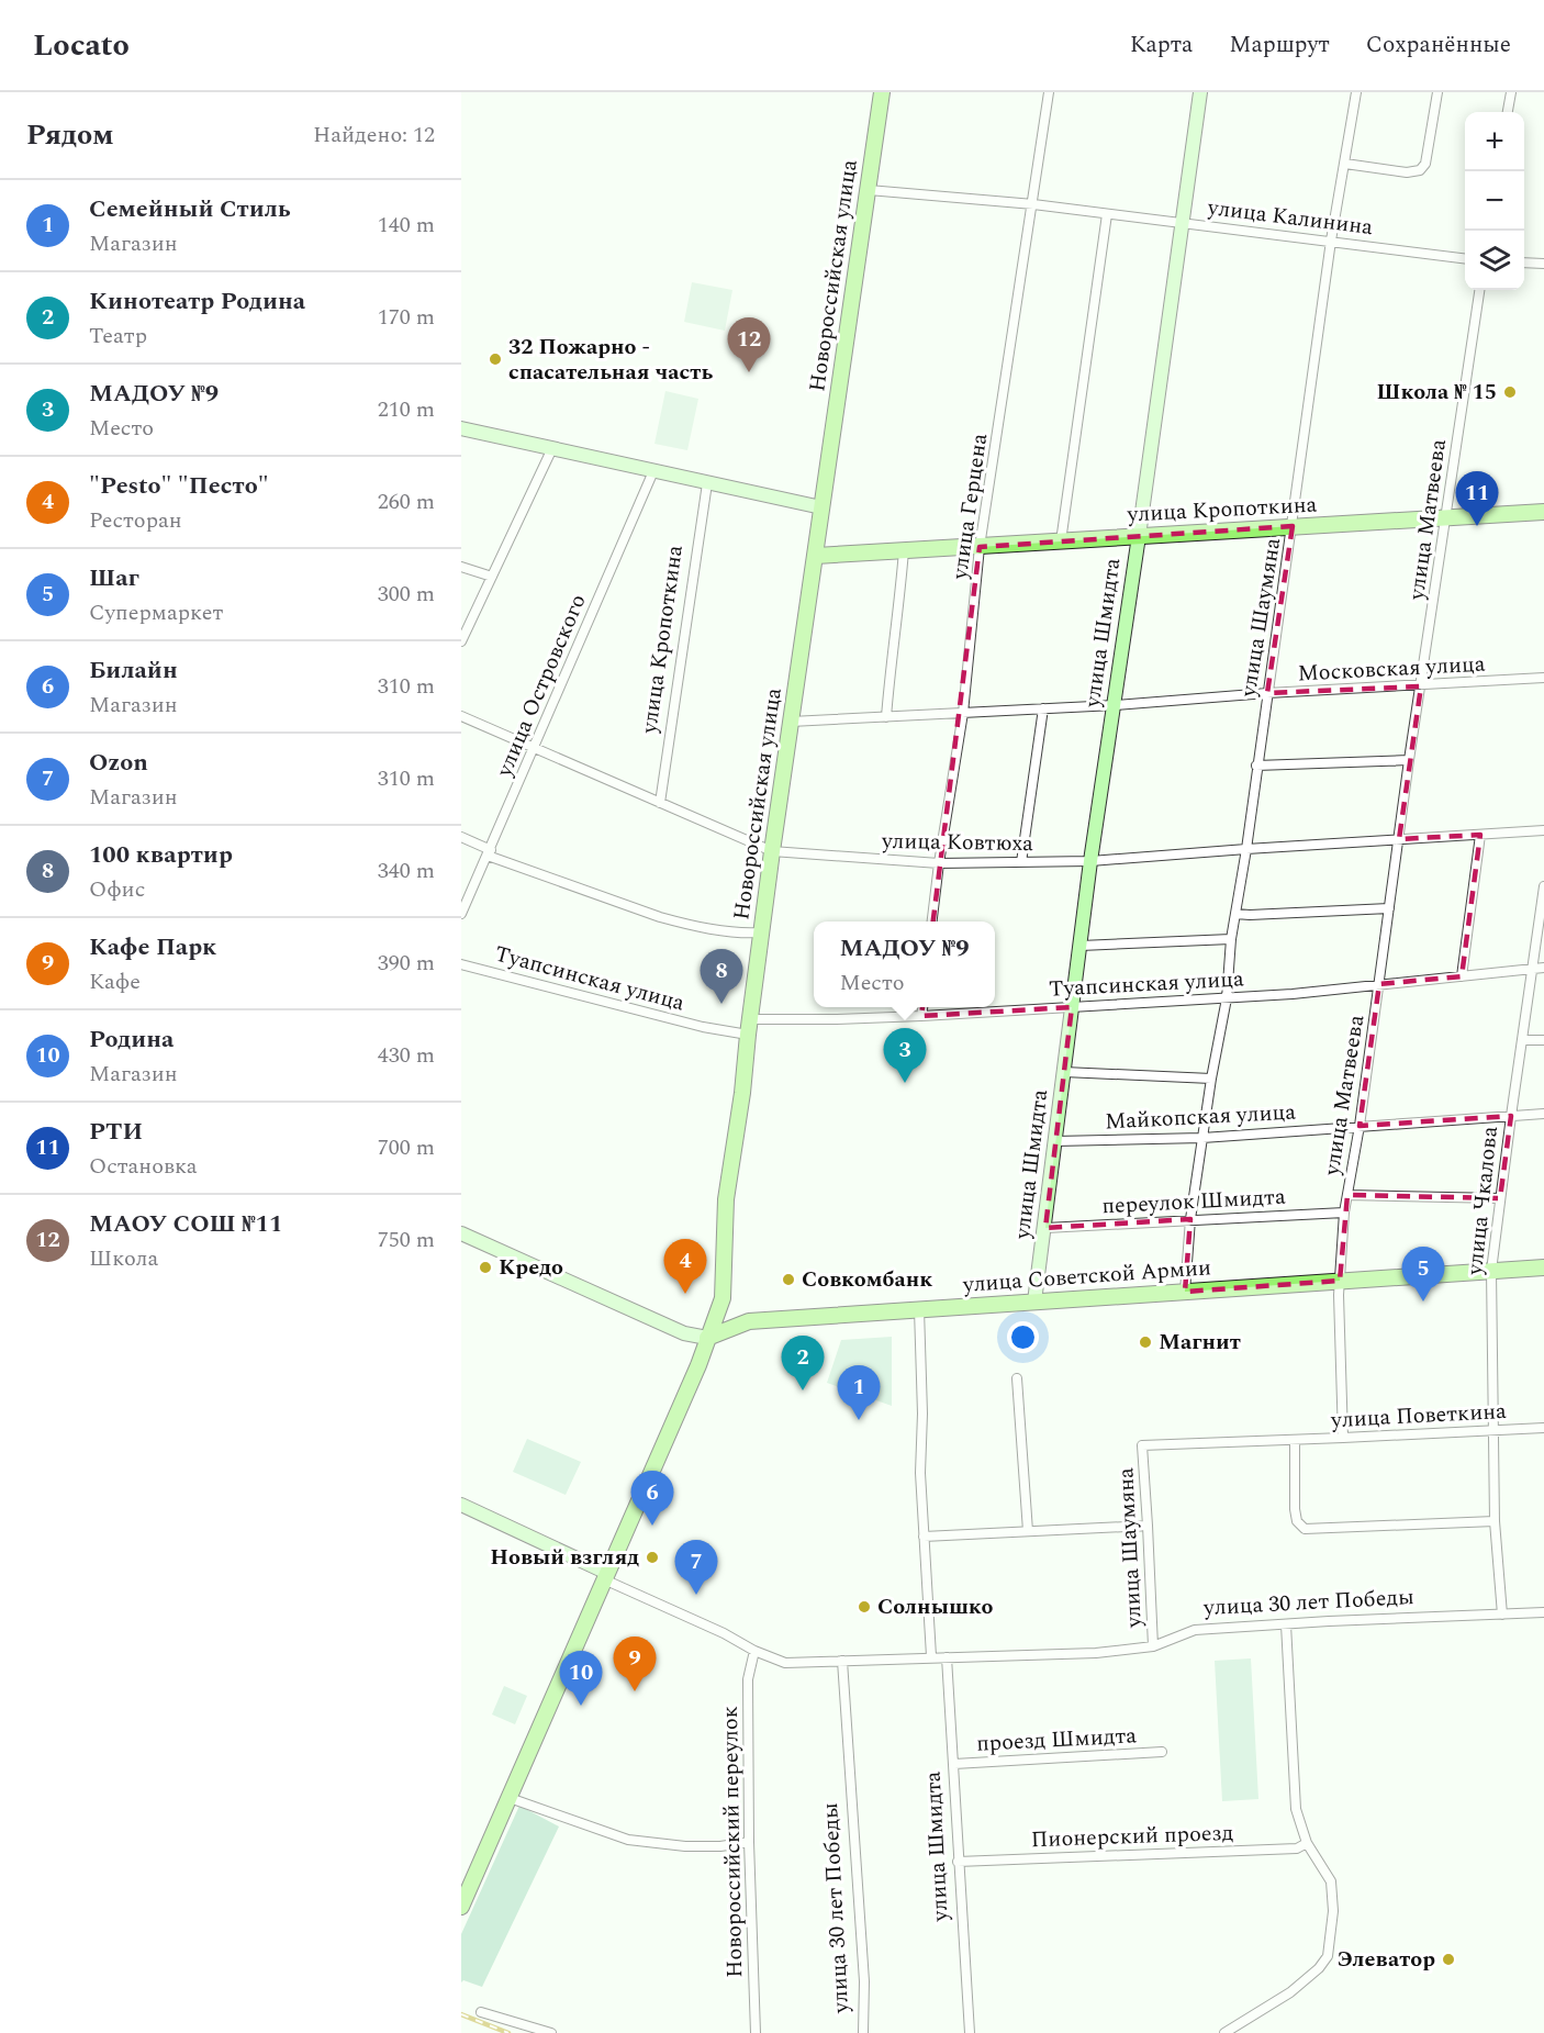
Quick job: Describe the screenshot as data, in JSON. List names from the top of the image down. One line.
{"streets":{"main road":["Новороссийская улица","улица Кропоткина","улица Советской Армии"],"street":["улица Калинина","улица Герцена","улица Матвеева","улица Шаумяна","улица Шмидта","Московская улица","улица Островского","улица Ковтюха","Туапсинская улица","Майкопская улица","улица Чкалова","переулок Шмидта","улица Поветкина","улица 30 лет Победы","проезд Шмидта","Пионерский проезд","Новороссийский переулок"]},"crossings":[["улица Калинина","Новороссийская улица"],["улица Калинина","улица Герцена"],["улица Калинина","улица Шаумяна"],["улица Калинина","улица Шмидта"],["Новороссийская улица","улица Кропоткина"],["Новороссийская улица","Московская улица"],["Новороссийская улица","улица Ковтюха"],["Новороссийская улица","Туапсинская улица"],["Новороссийская улица","улица Советской Армии"],["Новороссийская улица","улица 30 лет Победы"],["улица Герцена","улица Кропоткина"],["улица Герцена","Московская улица"],["улица Герцена","улица Ковтюха"],["улица Кропоткина","улица Матвеева"],["улица Кропоткина","улица Шаумяна"],["улица Кропоткина","улица Шмидта"],["улица Кропоткина","улица Ковтюха"],["улица Матвеева","Московская улица"],["улица Матвеева","улица Ковтюха"],["улица Матвеева","Туапсинская улица"],["улица Матвеева","Майкопская улица"],["улица Матвеева","переулок Шмидта"],["улица Матвеева","улица Советской Армии"],["улица Матвеева","улица Поветкина"],["улица Шаумяна","улица Шмидта"],["улица Шаумяна","Московская улица"],["улица Шаумяна","улица Ковтюха"],["улица Шаумяна","Туапсинская улица"],["улица Шаумяна","Майкопская улица"],["улица Шаумяна","переулок Шмидта"],["улица Шаумяна","улица Советской Армии"],["улица Шаумяна","улица Поветкина"],["улица Шаумяна","улица 30 лет Победы"],["улица Шмидта","Московская улица"],["улица Шмидта","улица Ковтюха"],["улица Шмидта","Туапсинская улица"],["улица Шмидта","Майкопская улица"],["улица Шмидта","переулок Шмидта"],["улица Шмидта","улица Советской Армии"],["улица Шмидта","улица 30 лет Победы"],["улица Шмидта","проезд Шмидта"],["улица Шмидта","Пионерский проезд"],["улица Островского","улица Ковтюха"],["Туапсинская улица","улица Чкалова"],["Майкопская улица","улица Чкалова"],["улица Чкалова","улица Советской Армии"],["улица Чкалова","улица Поветкина"],["улица Чкалова","улица 30 лет Победы"],["улица 30 лет Победы","Новороссийский переулок"]],"places":["32 Пожарно - спасательная часть","Школа № 15","Кредо","Совкомбанк","Магнит","Новый взгляд","Солнышко","Элеватор"],"page":{"header":"Locato","nav":["Карта","Маршрут","Сохранённые"],"heading":["Рядом","Найдено: 12"],"map_buttons":["+","−"],"list":[{"mark":"1","name":"Семейный Стиль","note":"Магазин","value":"140 m"},{"mark":"2","name":"Кинотеатр Родина","note":"Театр","value":"170 m"},{"mark":"3","name":"МАДОУ №9","note":"Место","value":"210 m"},{"mark":"4","name":"\"Pesto\" \"Песто\"","note":"Ресторан","value":"260 m"},{"mark":"5","name":"Шаг","note":"Супермаркет","value":"300 m"},{"mark":"6","name":"Билайн","note":"Магазин","value":"310 m"},{"mark":"7","name":"Ozon","note":"Магазин","value":"310 m"},{"mark":"8","name":"100 квартир","note":"Офис","value":"340 m"},{"mark":"9","name":"Кафе Парк","note":"Кафе","value":"390 m"},{"mark":"10","name":"Родина","note":"Магазин","value":"430 m"},{"mark":"11","name":"РТИ","note":"Остановка","value":"700 m"},{"mark":"12","name":"МАОУ СОШ №11","note":"Школа","value":"750 m"}],"pins":["12","11","8","3","4","5","2","1","6","7","9","10"],"popup":["МАДОУ №9","Место"]}}
